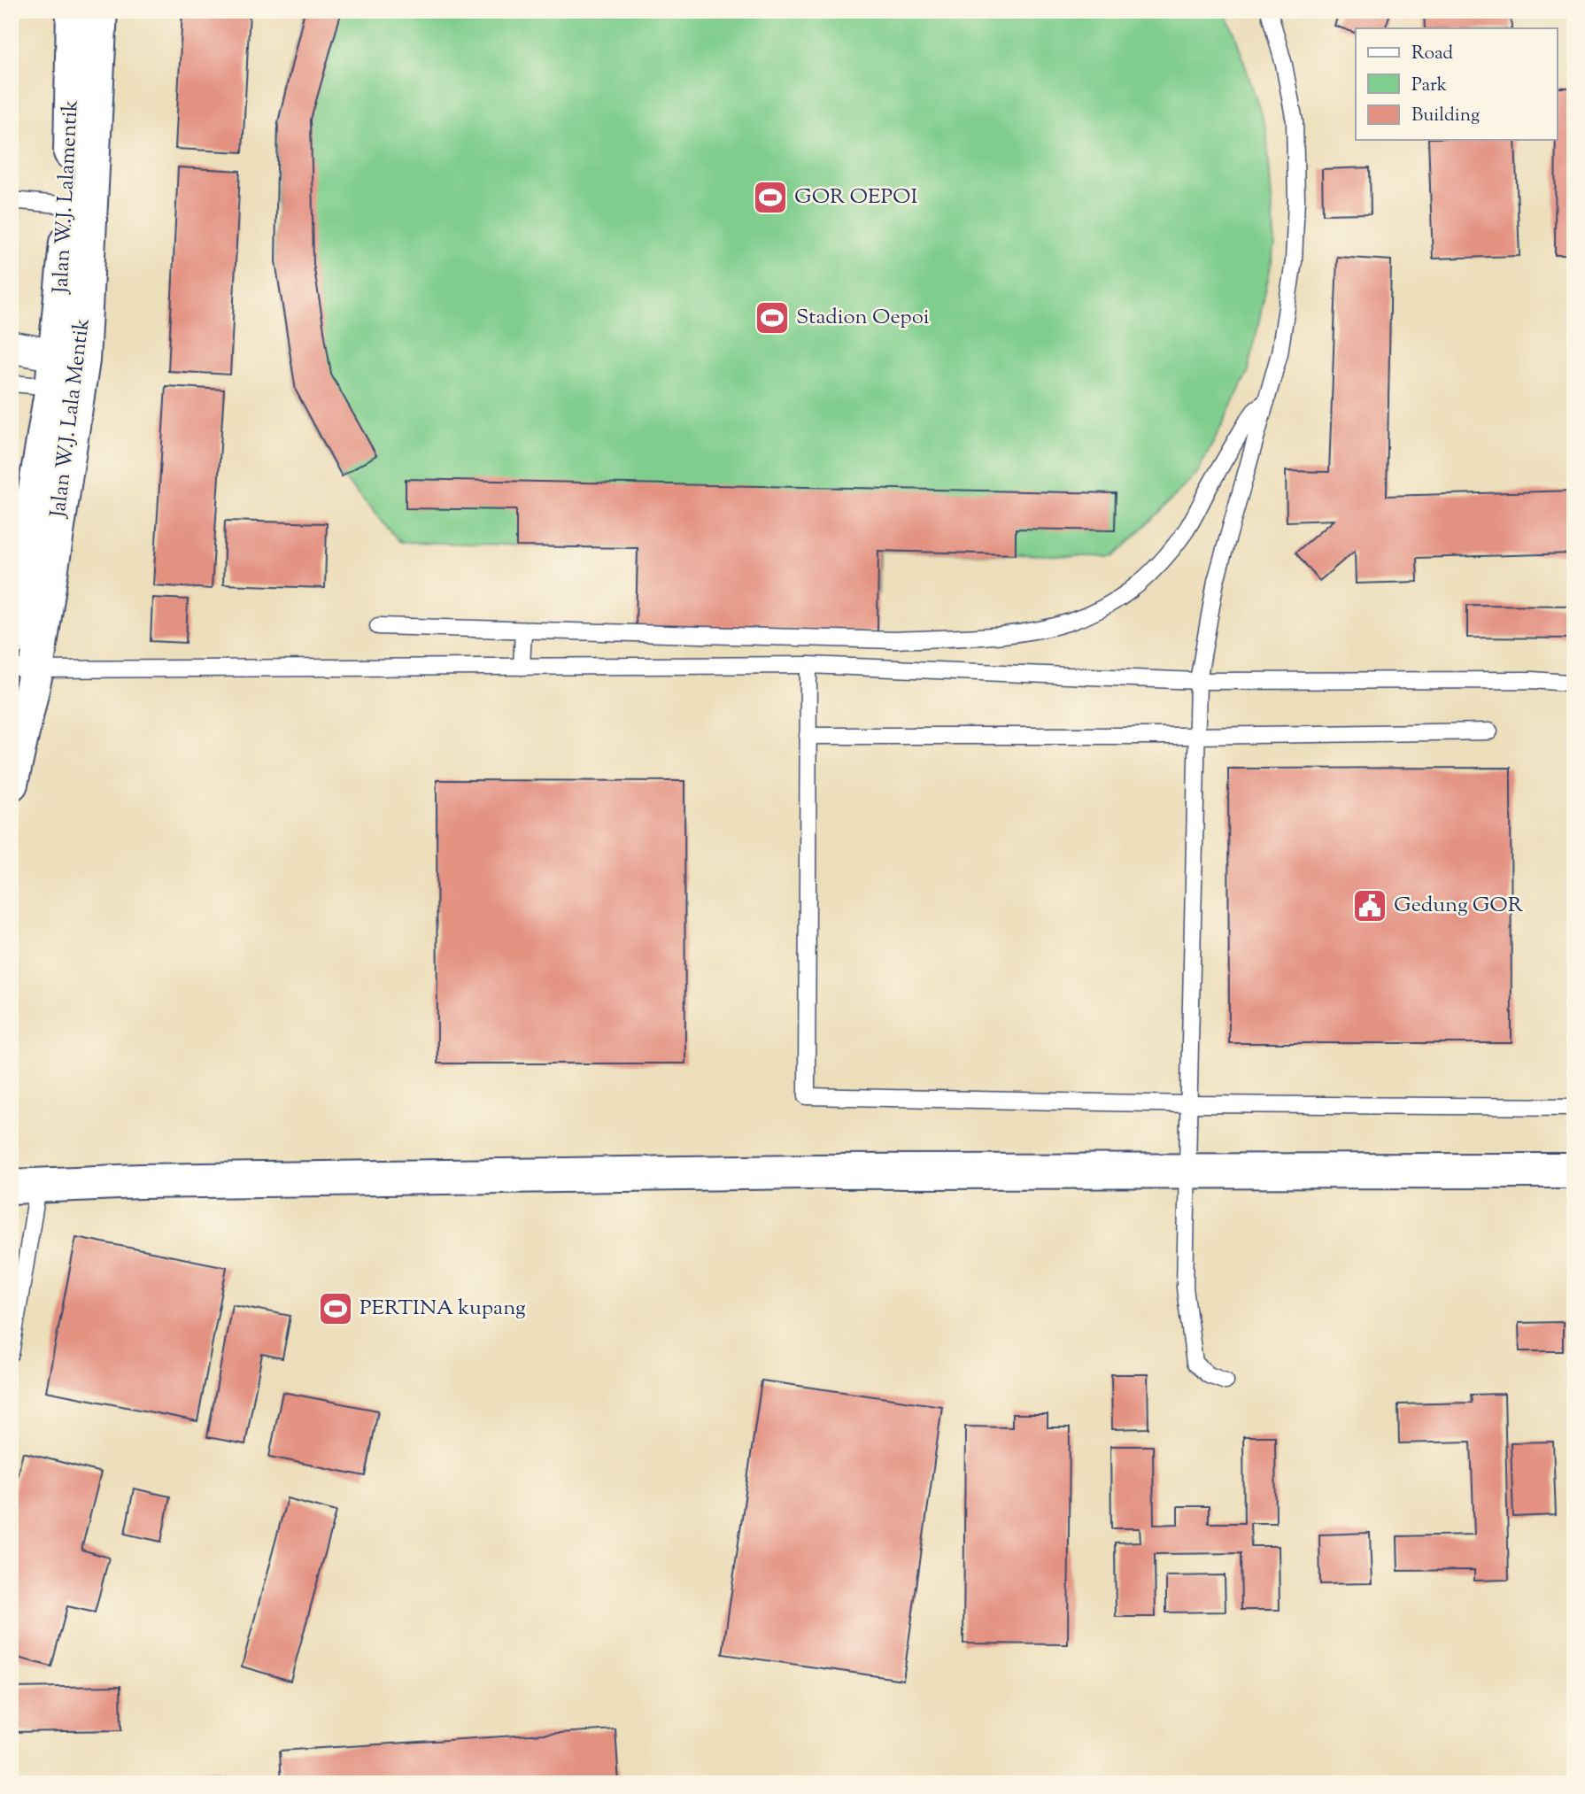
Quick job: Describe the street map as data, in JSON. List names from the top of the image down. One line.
{"streets":{"street":["Jalan W.J. Lalamentik","Jalan W.J. Lala Mentik"]},"crossings":[["Jalan W.J. Lalamentik","Jalan W.J. Lala Mentik"]],"places":{"sports":["GOR OEPOI","Stadion Oepoi","PERTINA kupang"],"public building":["Gedung GOR"]},"legend":["Road","Park","Building"]}
